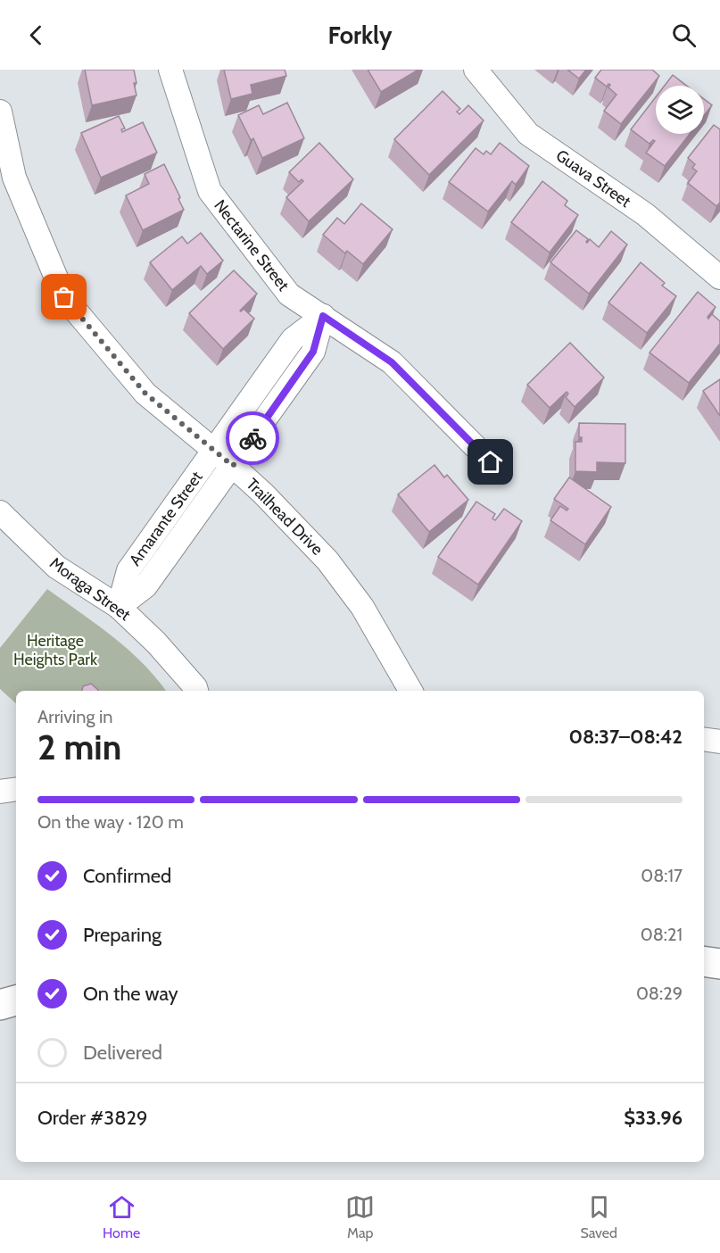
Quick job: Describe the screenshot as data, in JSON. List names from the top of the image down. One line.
{"streets":{"street":["Guava Street","Nectarine Street","Trailhead Drive","Amarante Street","Moraga Street"]},"crossings":[["Nectarine Street","Amarante Street"],["Trailhead Drive","Amarante Street"],["Amarante Street","Moraga Street"]],"parks":["Heritage Heights Park"],"page":{"header":"Forkly","heading":["2 min","Arriving in","08:37–08:42"],"panel":["Order #3829","$33.96"],"bar":"On the way · 120 m","list":[["Confirmed","08:17"],["Preparing","08:21"],["On the way","08:29"],"Delivered"],"tabs":["Home","Map","Saved"]}}
